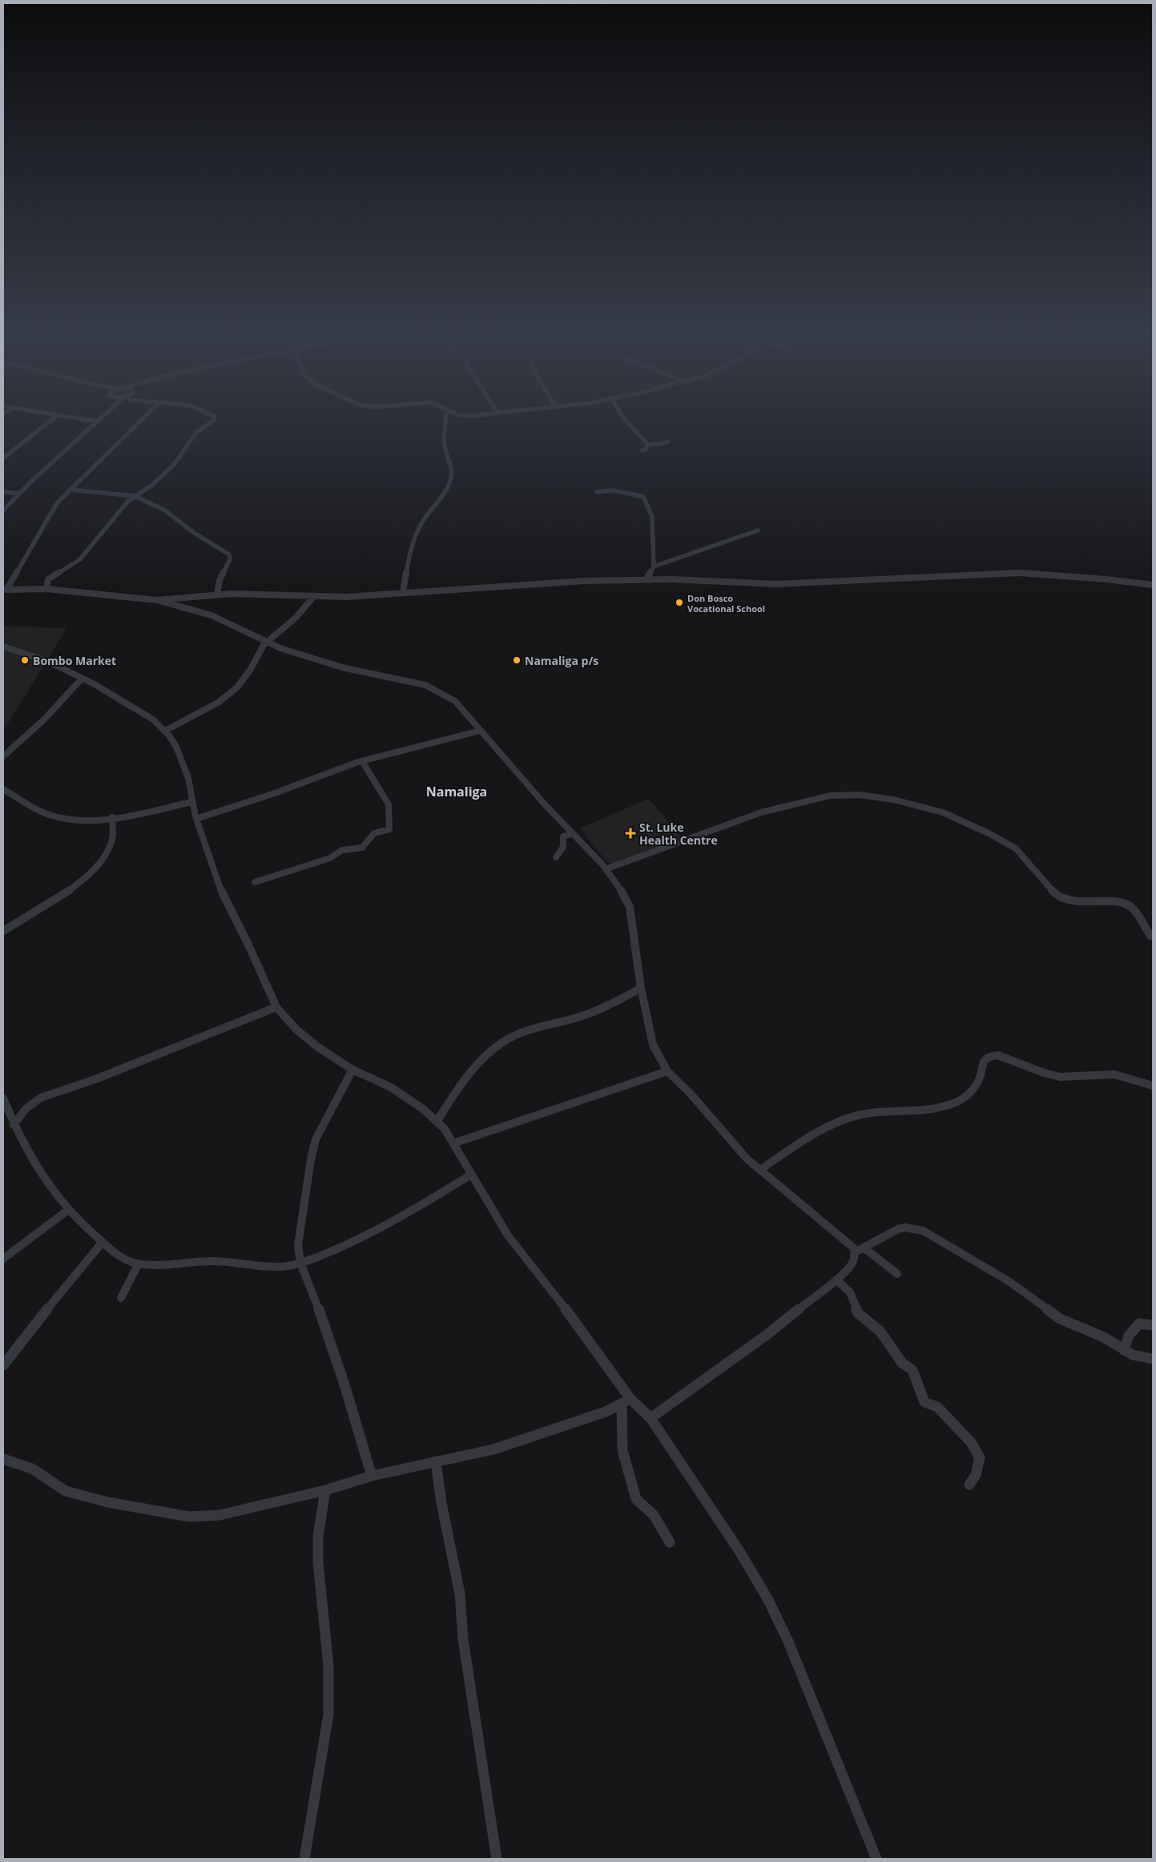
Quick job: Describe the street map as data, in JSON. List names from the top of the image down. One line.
{"districts":["Namaliga"],"places":{"other":["Don Bosco Vocational School","Bombo Market","Namaliga p/s"],"health":["St. Luke Health Centre"]}}
